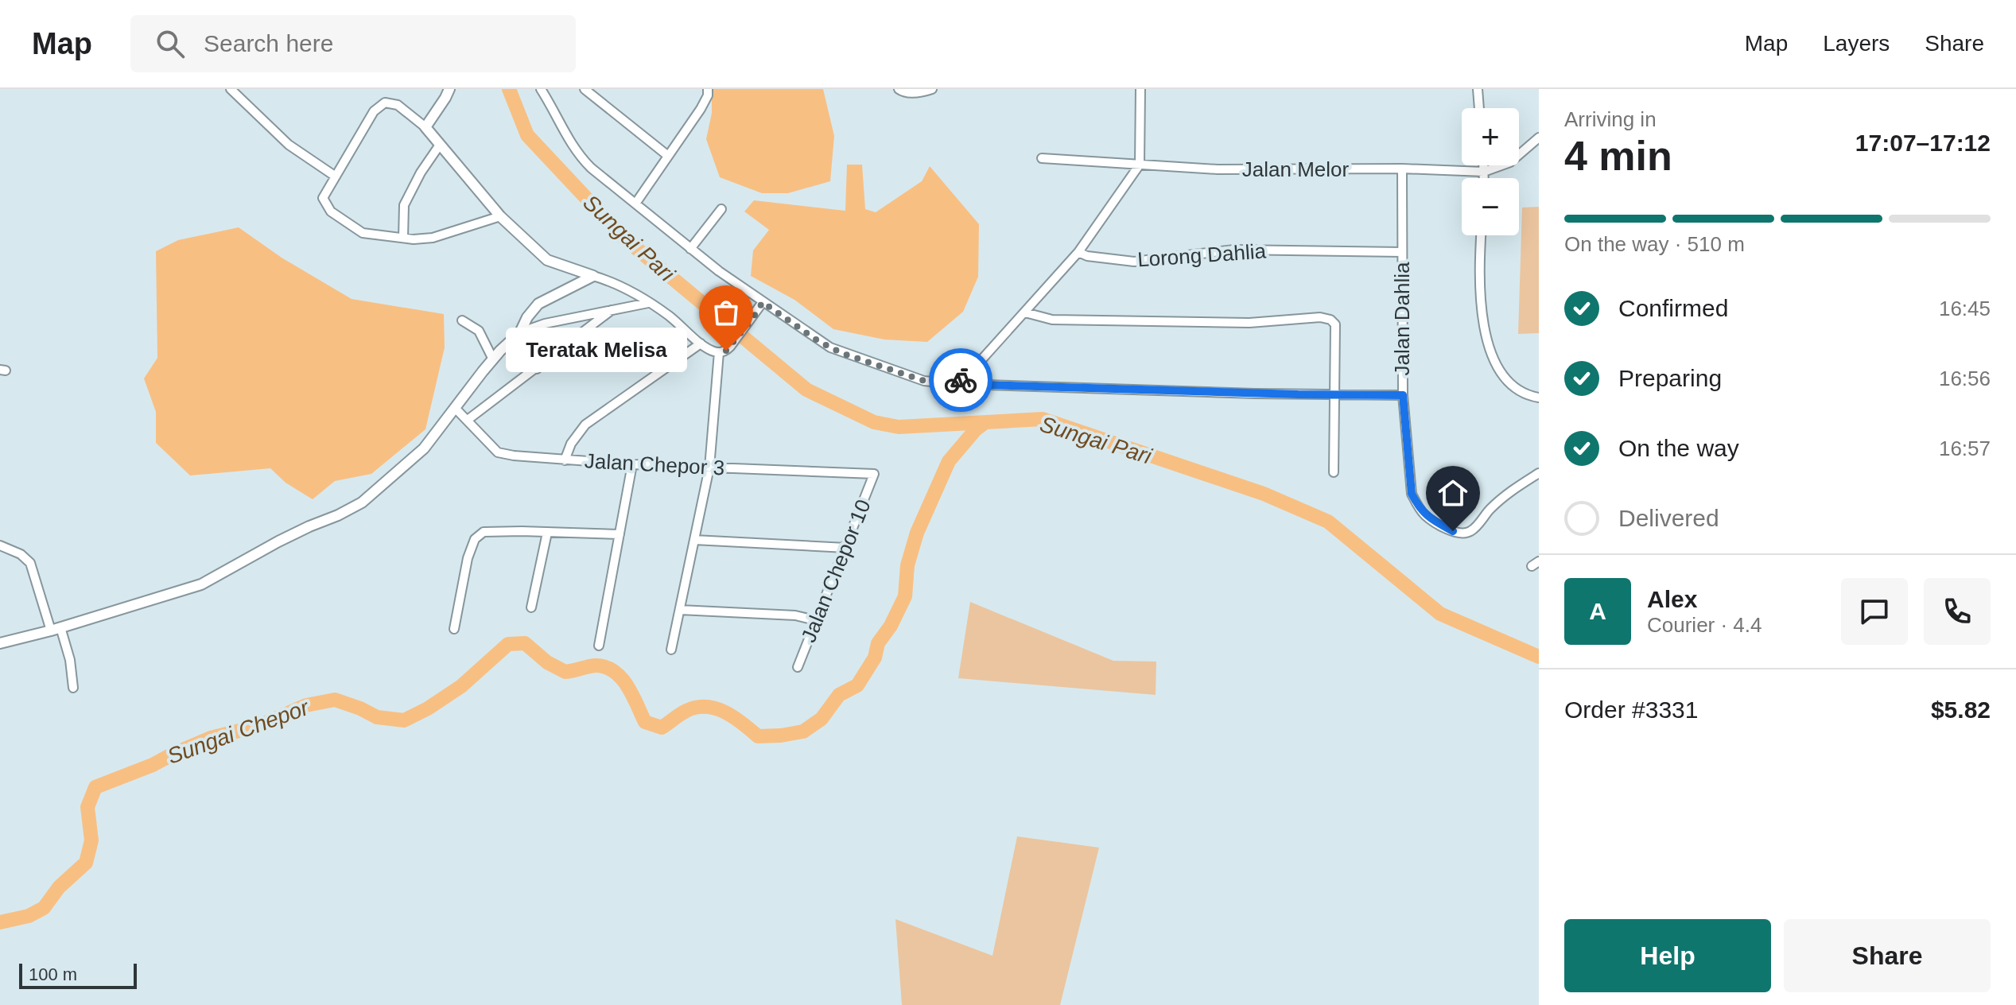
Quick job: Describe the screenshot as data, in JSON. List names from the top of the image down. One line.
{"streets":{"street":["Jalan Melor","Lorong Dahlia","Jalan Dahlia","Jalan Chepor 3","Jalan Chepor 10"]},"crossings":[["Jalan Melor","Jalan Dahlia"],["Lorong Dahlia","Jalan Dahlia"],["Jalan Chepor 3","Jalan Chepor 10"]],"water":["Sungai Pari","Sungai Chepor"],"places":["Teratak Melisa"],"scale_bar":"100 m","page":{"header":"Map","search":"Search here","nav":["Map","Layers","Share"],"heading":["4 min","Arriving in","17:07–17:12"],"panel":["Alex","Courier · 4.4","Order #3331","$5.82"],"map_buttons":["+","−"],"bar":"On the way · 510 m","list":[["Confirmed","16:45"],["Preparing","16:56"],["On the way","16:57"],"Delivered"],"bubble":"Teratak Melisa","round":"A","buttons":["Help","Share"],"scale":"100 m"}}
